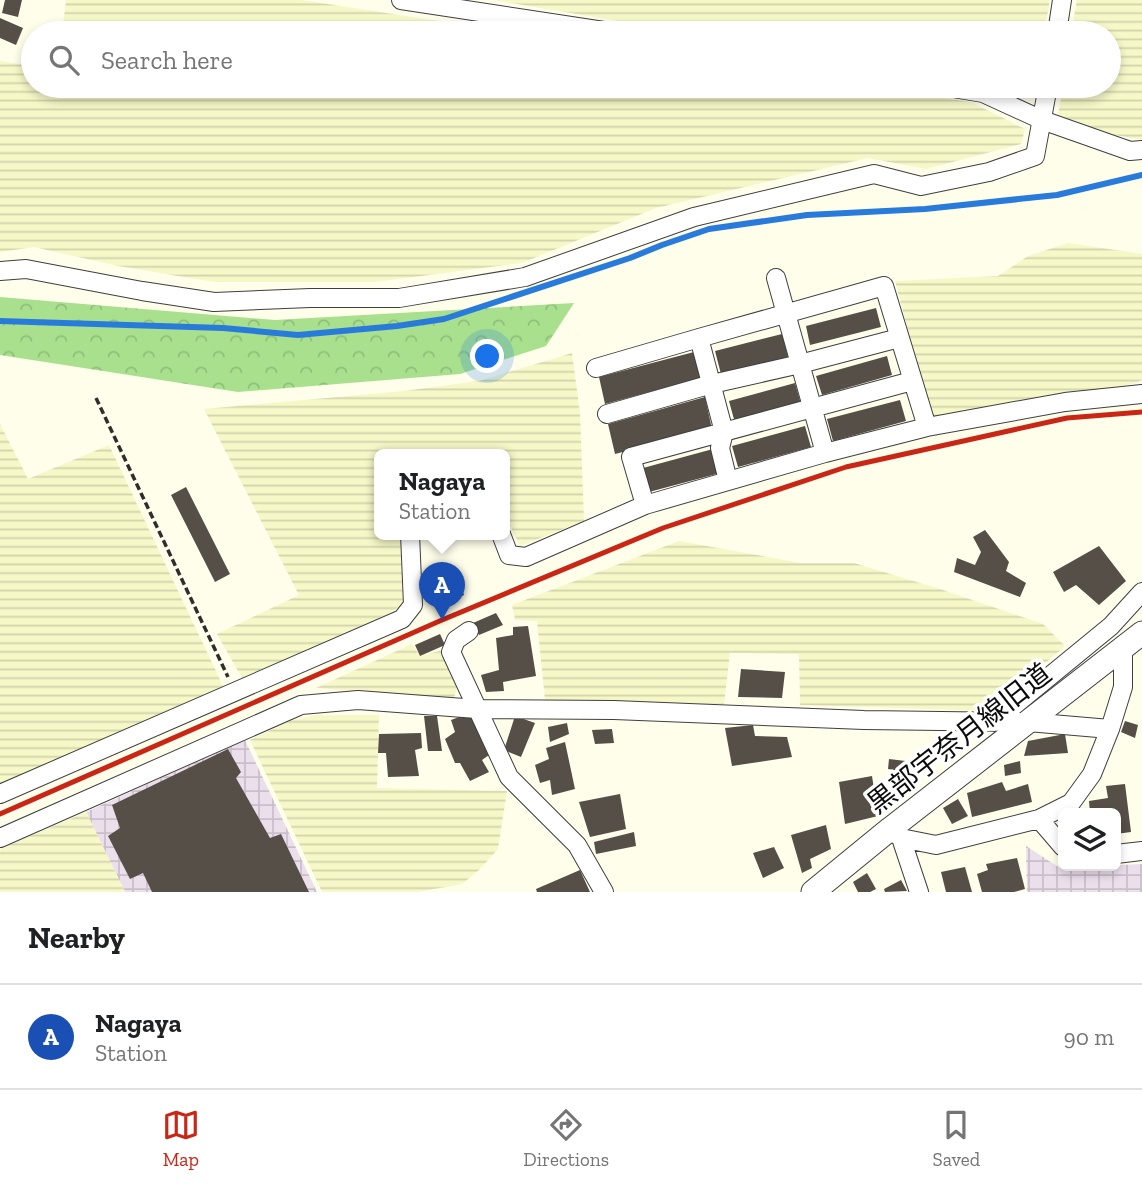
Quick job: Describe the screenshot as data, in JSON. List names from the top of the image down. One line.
{"streets":{"street":["黒部宇奈月線旧道"]},"page":{"search":"Search here","popup":["Nagaya","Station"],"pins":"A","heading":"Nearby","list":[{"mark":"A","name":"Nagaya","note":"Station","value":"90 m"}],"nav":["Map","Directions","Saved"]}}
